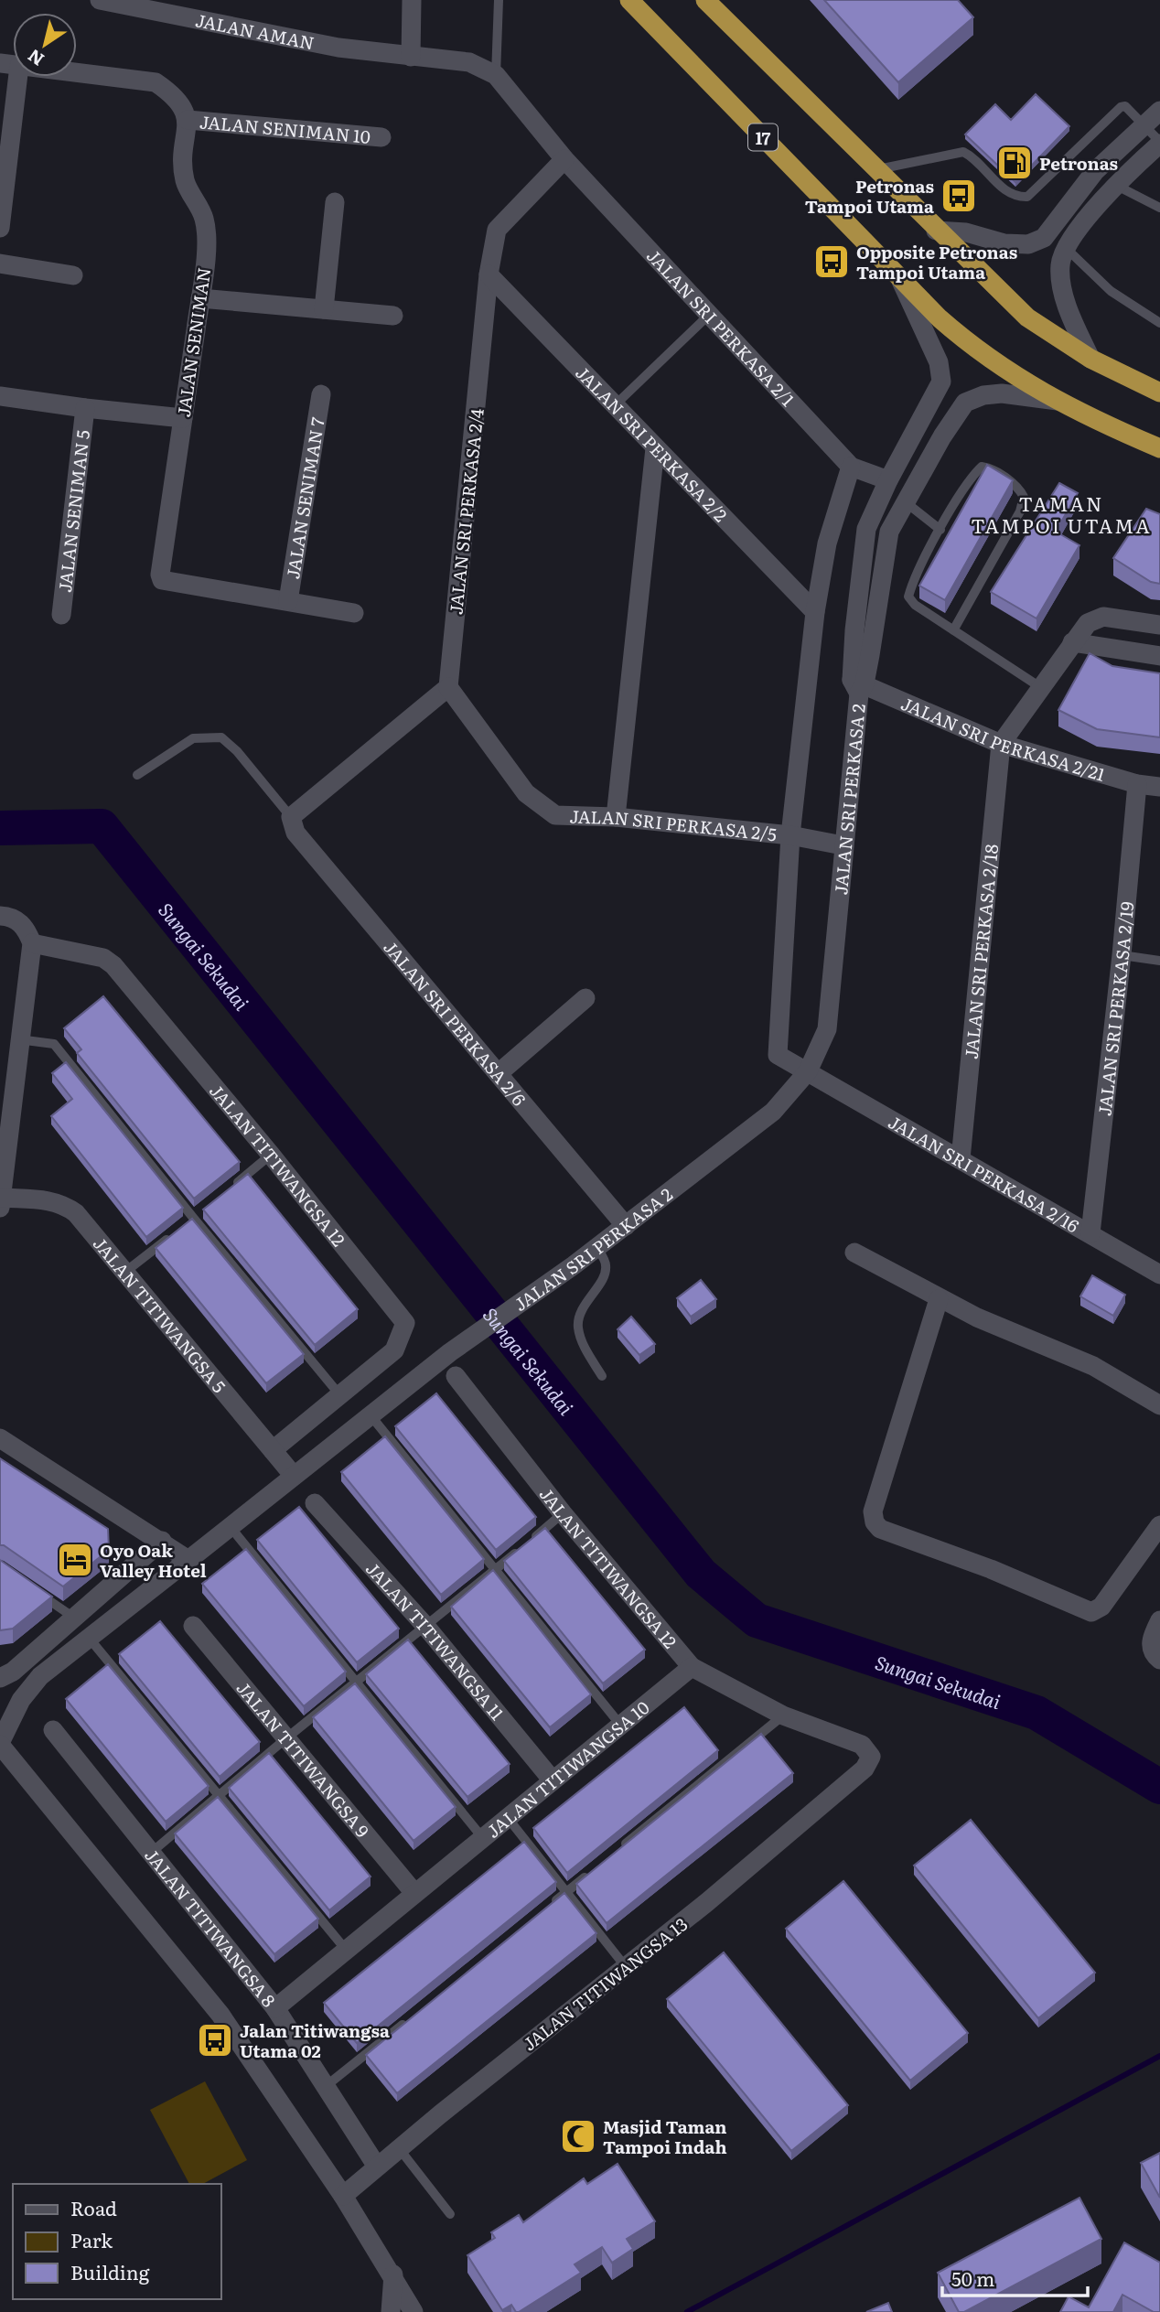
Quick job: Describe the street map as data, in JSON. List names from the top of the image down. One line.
{"streets":{"highway":["17"],"street":["JALAN AMAN","JALAN SENIMAN 10","JALAN SRI PERKASA 2/1","JALAN SENIMAN","JALAN SRI PERKASA 2/2","JALAN SENIMAN 7","JALAN SENIMAN 5","JALAN SRI PERKASA 2/4","JALAN SRI PERKASA 2/21","JALAN SRI PERKASA 2","JALAN SRI PERKASA 2/5","JALAN SRI PERKASA 2/18","JALAN SRI PERKASA 2/19","JALAN SRI PERKASA 2/6","JALAN TITIWANGSA 12","JALAN SRI PERKASA 2/16","JALAN TITIWANGSA 5","JALAN TITIWANGSA 11","JALAN TITIWANGSA 9","JALAN TITIWANGSA 10","JALAN TITIWANGSA 8","JALAN TITIWANGSA 13"]},"crossings":[["JALAN AMAN","JALAN SRI PERKASA 2/1"],["JALAN SENIMAN 10","JALAN SENIMAN"],["17","JALAN SRI PERKASA 2"],["JALAN SRI PERKASA 2/1","JALAN SRI PERKASA 2/4"],["JALAN SRI PERKASA 2/1","JALAN SRI PERKASA 2"],["JALAN SENIMAN","JALAN SENIMAN 7"],["JALAN SRI PERKASA 2/2","JALAN SRI PERKASA 2/4"],["JALAN SRI PERKASA 2/4","JALAN SRI PERKASA 2/5"],["JALAN SRI PERKASA 2/21","JALAN SRI PERKASA 2"],["JALAN SRI PERKASA 2/21","JALAN SRI PERKASA 2/18"],["JALAN SRI PERKASA 2/21","JALAN SRI PERKASA 2/19"],["JALAN SRI PERKASA 2","JALAN SRI PERKASA 2/5"],["JALAN SRI PERKASA 2","JALAN SRI PERKASA 2/6"],["JALAN SRI PERKASA 2","JALAN SRI PERKASA 2/16"],["JALAN SRI PERKASA 2","JALAN TITIWANGSA 5"],["JALAN SRI PERKASA 2/5","JALAN SRI PERKASA 2/16"],["JALAN SRI PERKASA 2/18","JALAN SRI PERKASA 2/16"],["JALAN SRI PERKASA 2/19","JALAN SRI PERKASA 2/16"],["JALAN TITIWANGSA 12","JALAN TITIWANGSA 5"],["JALAN TITIWANGSA 12","JALAN TITIWANGSA 10"],["JALAN TITIWANGSA 11","JALAN TITIWANGSA 10"],["JALAN TITIWANGSA 9","JALAN TITIWANGSA 10"],["JALAN TITIWANGSA 10","JALAN TITIWANGSA 8"],["JALAN TITIWANGSA 8","JALAN TITIWANGSA 13"]],"districts":["TAMAN TAMPOI UTAMA"],"water":["Sungai Sekudai"],"places":{"fuel station":["Petronas"],"bus stop":["Petronas Tampoi Utama","Opposite Petronas Tampoi Utama","Jalan Titiwangsa Utama 02"],"hotel":["Oyo Oak Valley Hotel"],"mosque":["Masjid Taman Tampoi Indah"]},"legend":["Road","Park","Building"],"scale_bar":"50 m","north":"bottom left"}
